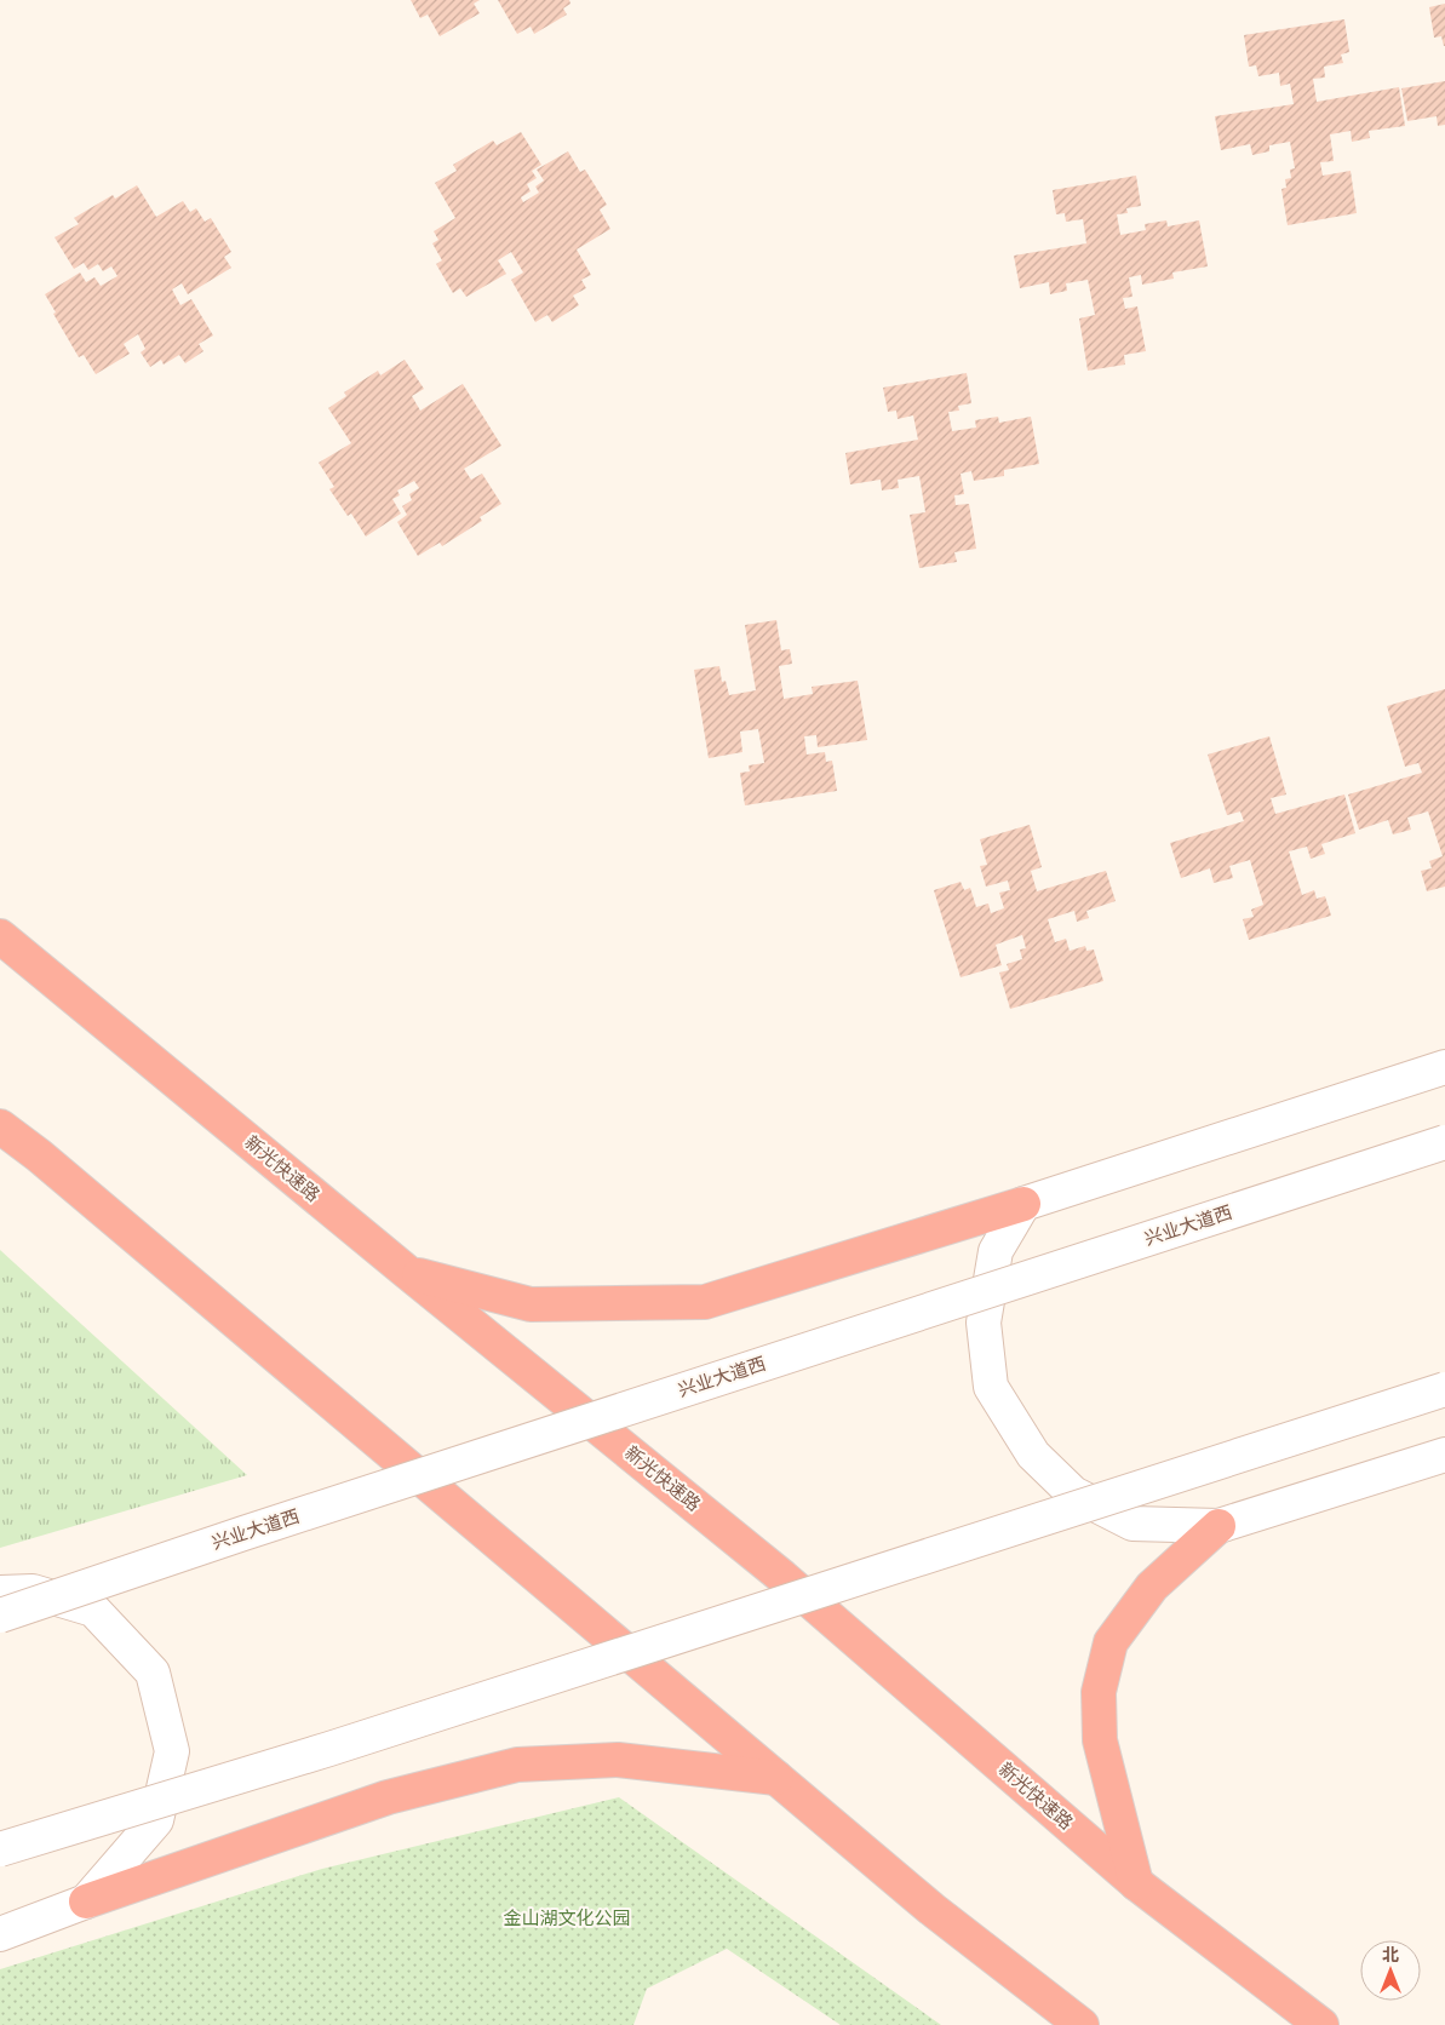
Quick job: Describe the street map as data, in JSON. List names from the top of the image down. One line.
{"streets":{"highway":["新光快速路"],"street":["兴业大道西"]},"parks":["金山湖文化公园"],"north":"top"}
